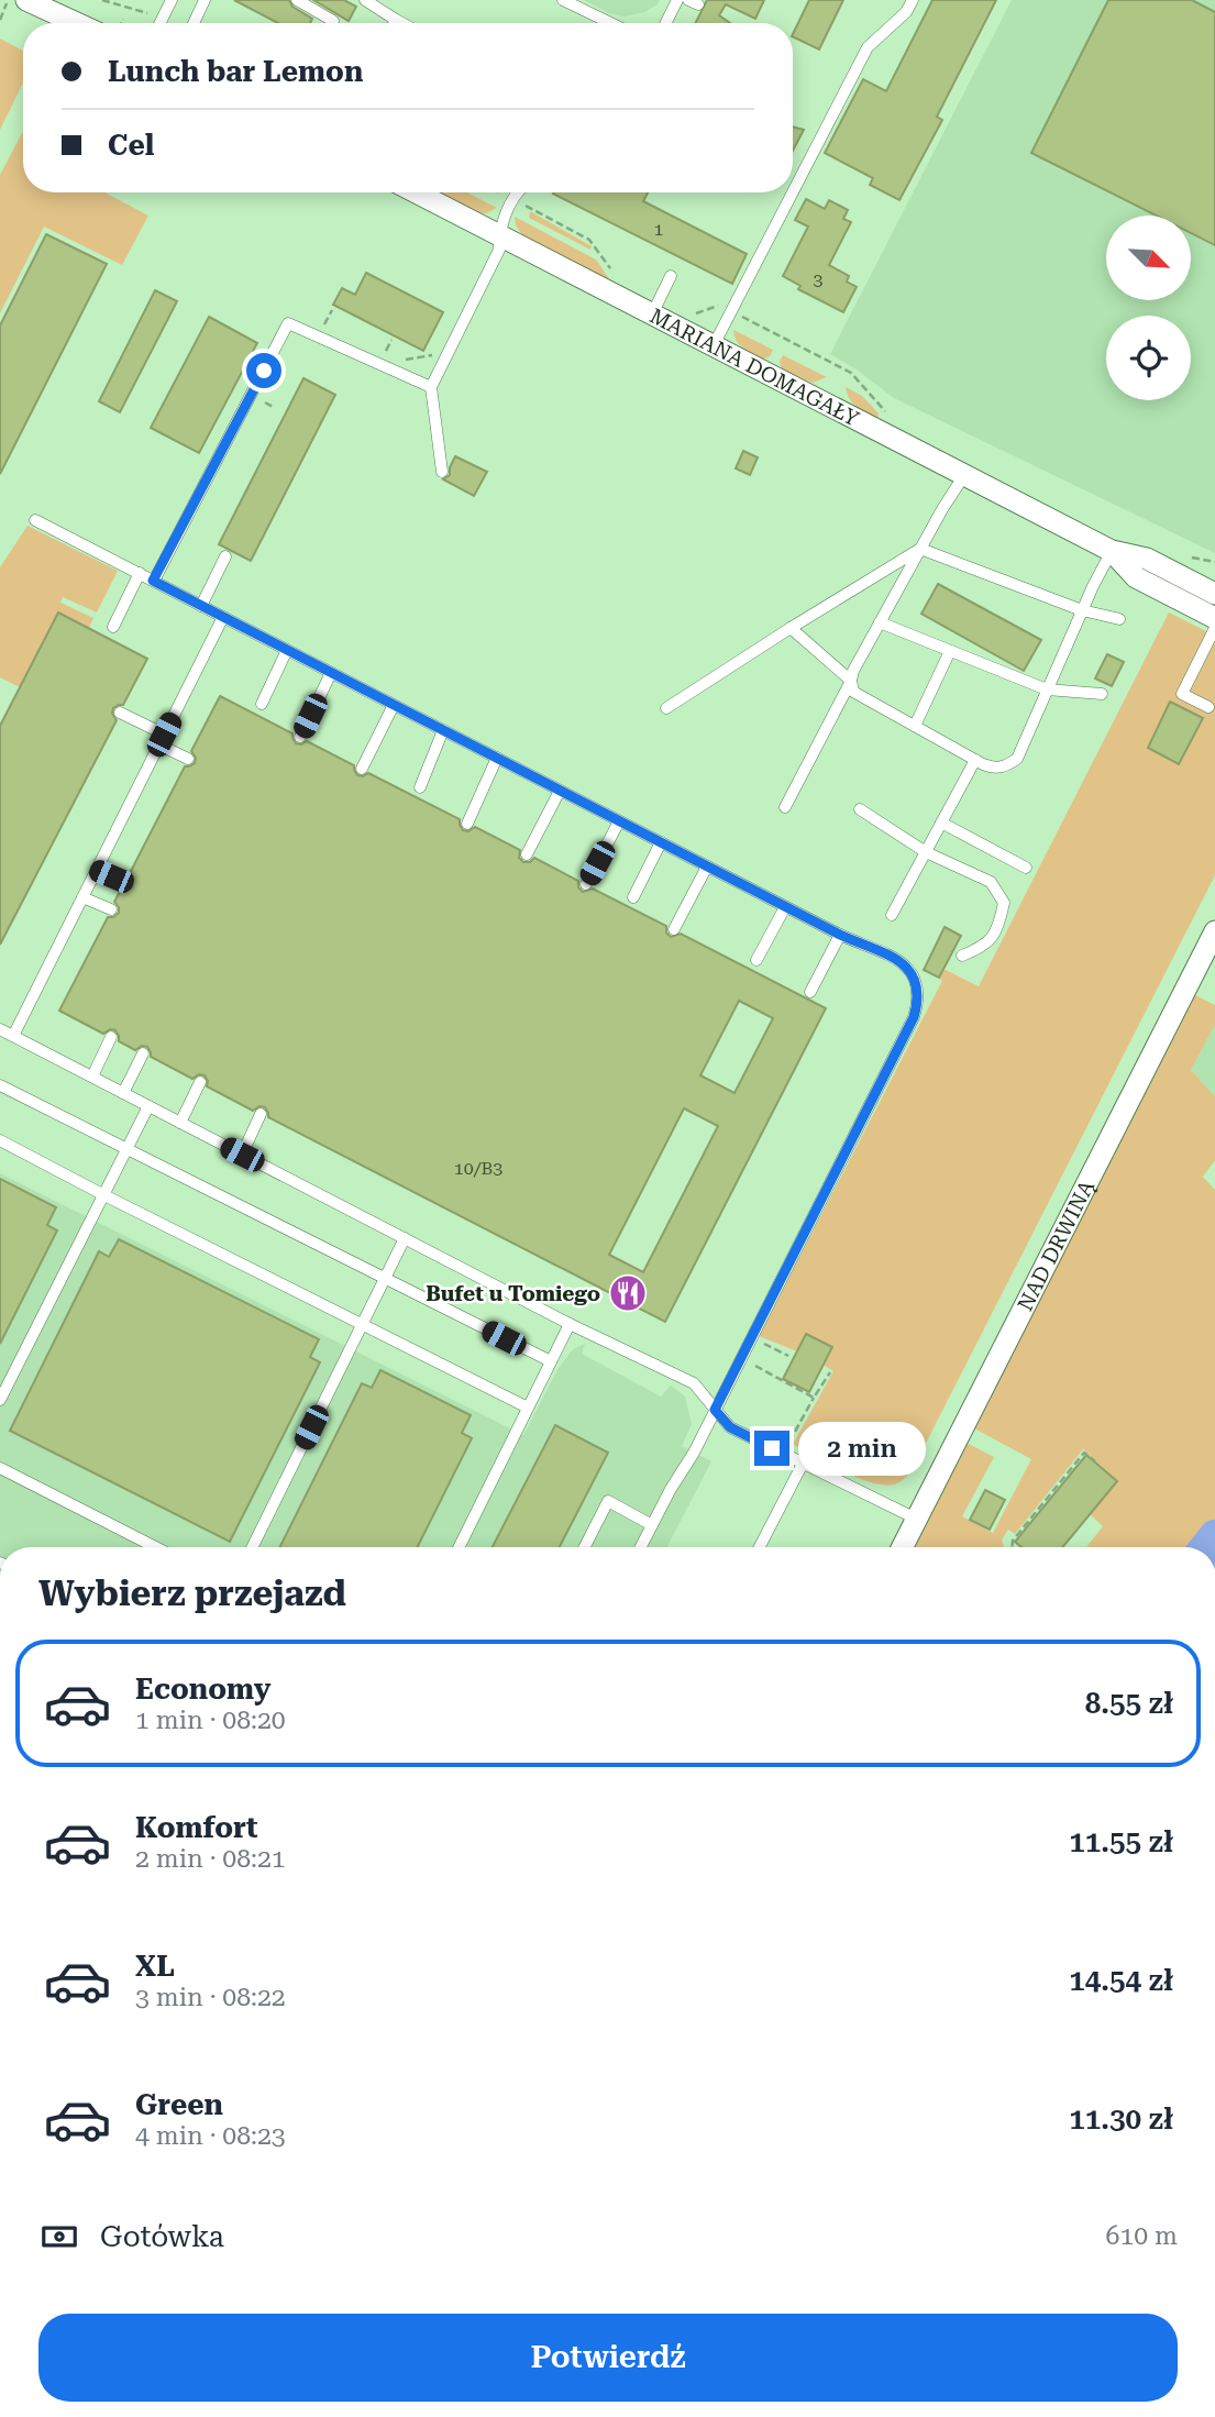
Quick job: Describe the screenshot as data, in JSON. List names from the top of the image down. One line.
{"streets":{"street":["MARIANA DOMAGAŁY","NAD DRWINĄ"]},"places":{"restaurant":["Bufet u Tomiego"]},"house_numbers":["1","3","10/B3"],"north":"bottom right","page":{"banner":["Lunch bar Lemon","Cel"],"bubble":"2 min","heading":"Wybierz przejazd","list":[{"name":"Economy","note":"1 min · 08:20","value":"8.55 zł"},{"name":"Komfort","note":"2 min · 08:21","value":"11.55 zł"},{"name":"XL","note":"3 min · 08:22","value":"14.54 zł"},{"name":"Green","note":"4 min · 08:23","value":"11.30 zł"}],"pay":["Gotówka","610 m"],"buttons":"Potwierdź"}}
